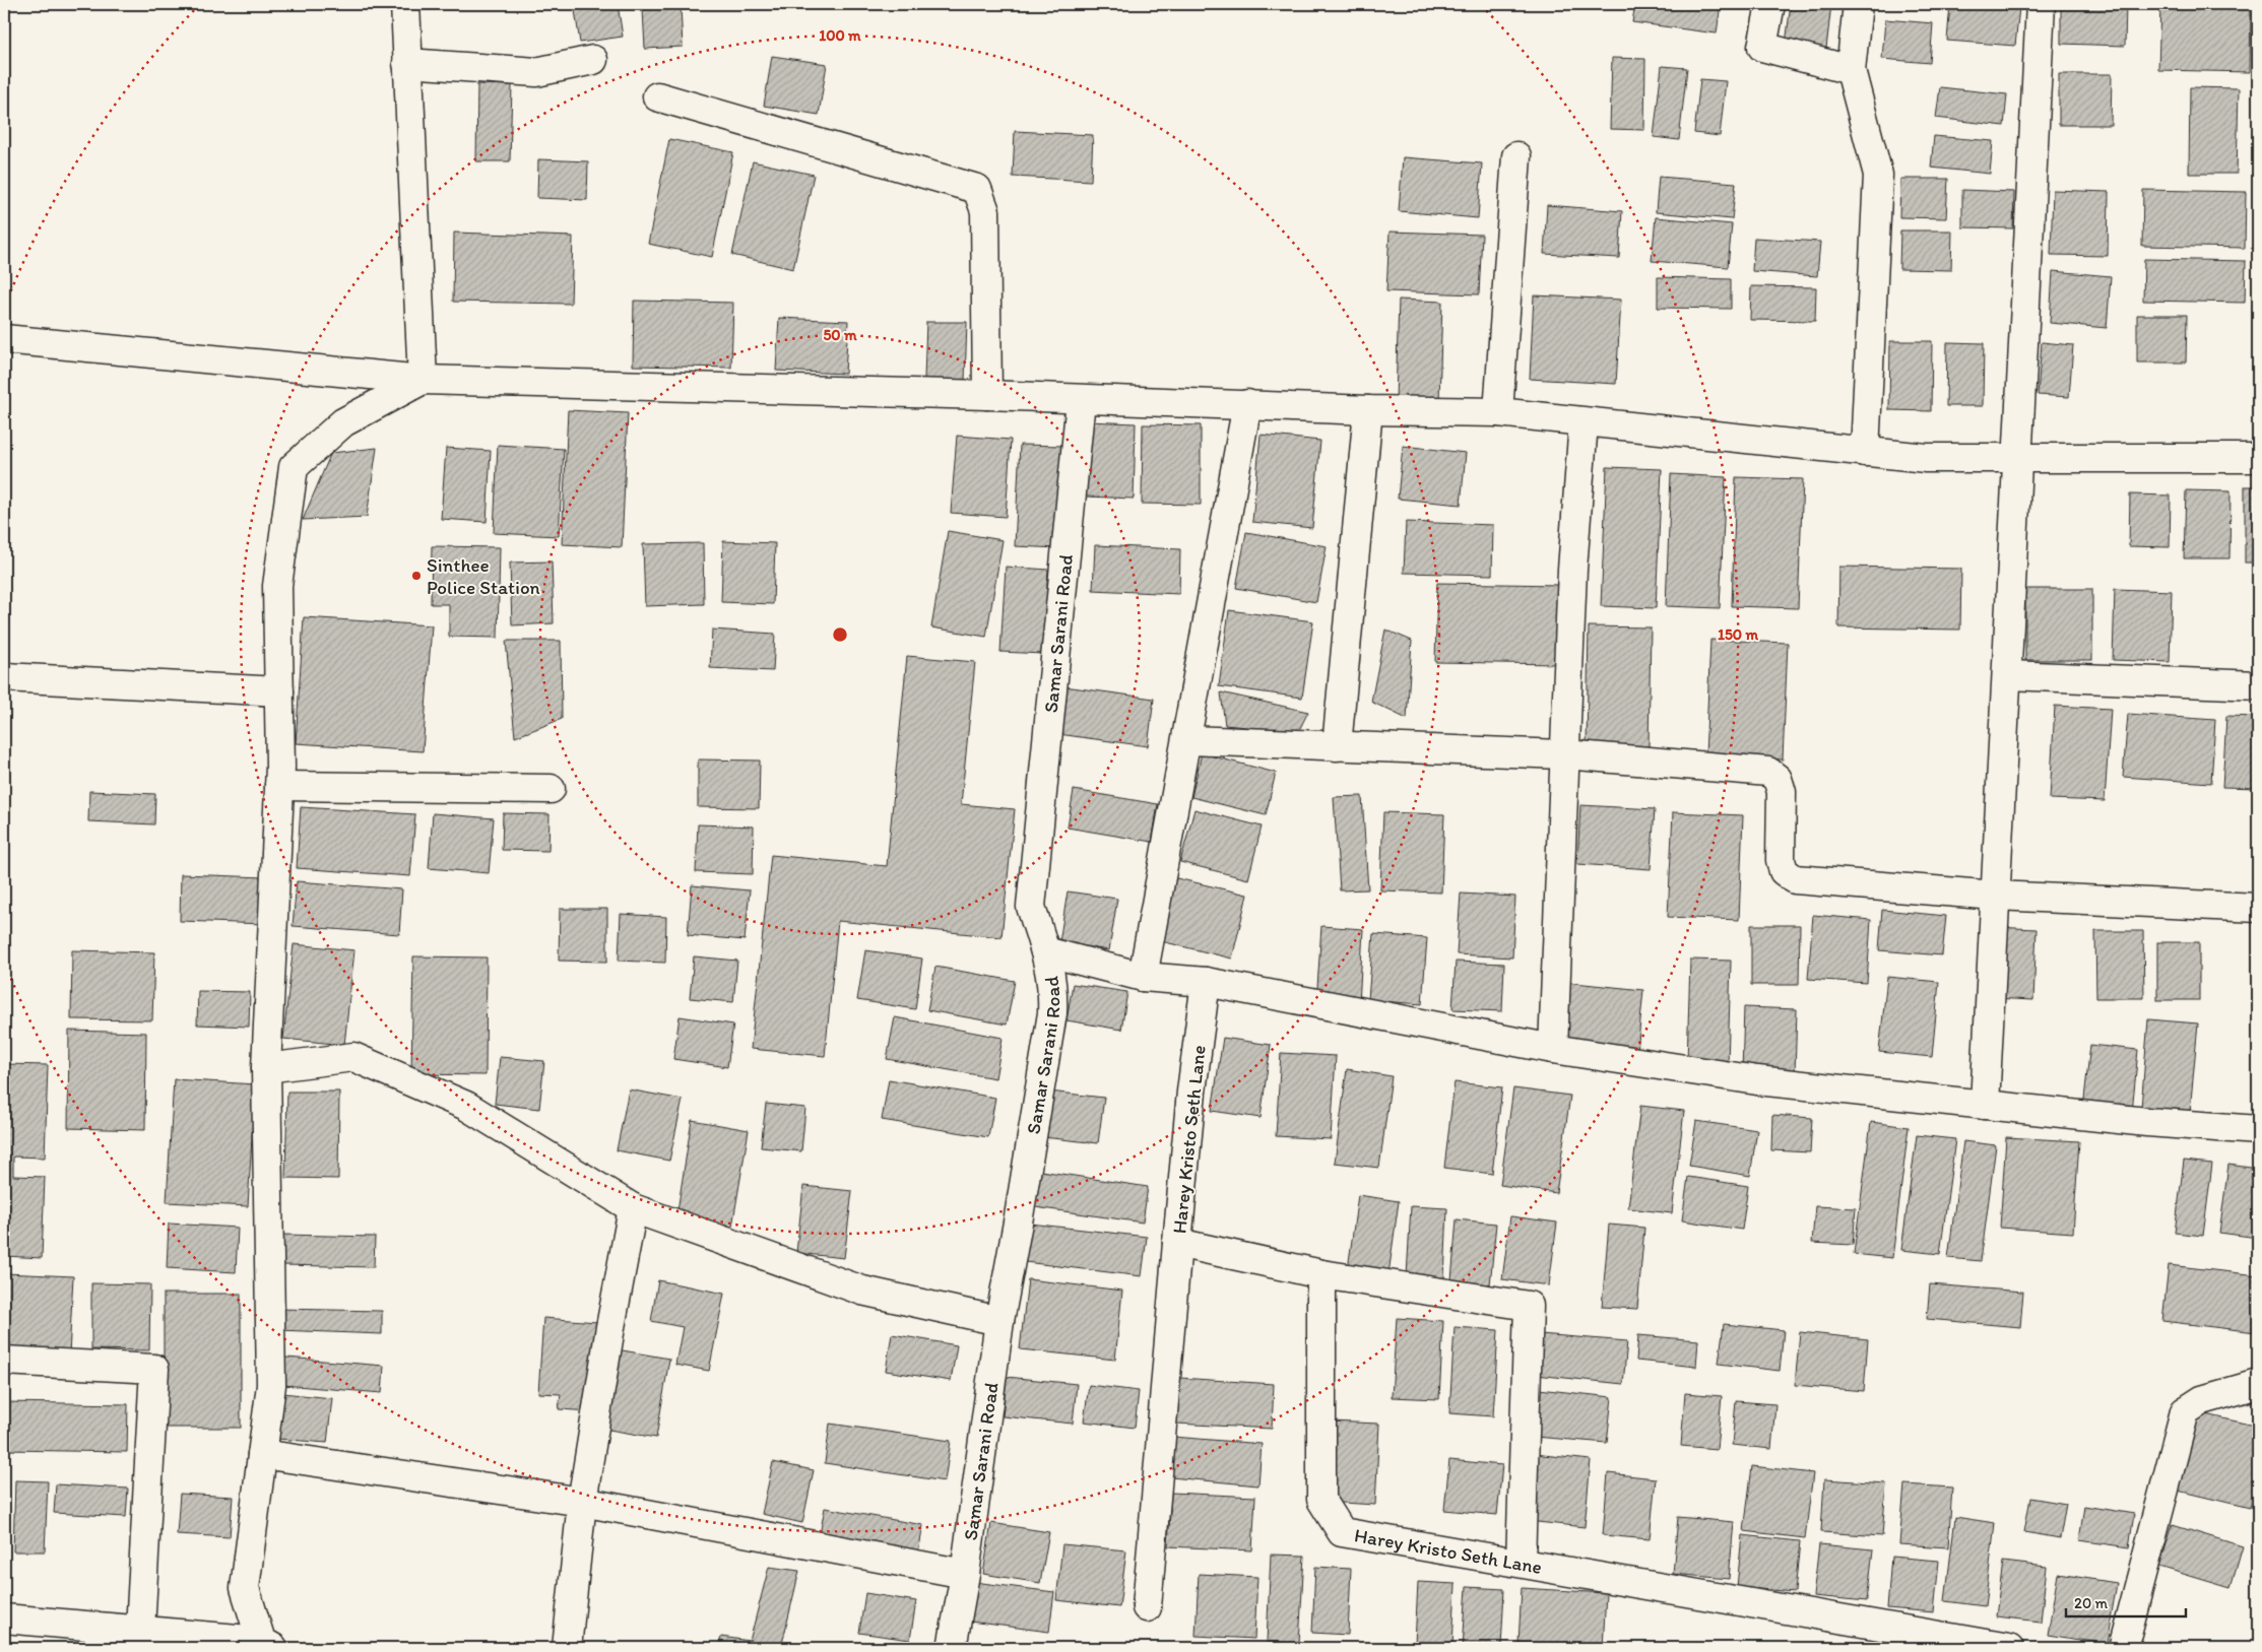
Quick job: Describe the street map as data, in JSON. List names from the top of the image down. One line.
{"streets":{"street":["Samar Sarani Road","Harey Kristo Seth Lane"]},"places":["Sinthee Police Station"],"scale_bar":"20 m","rings":["100 m","50 m","150 m"]}
